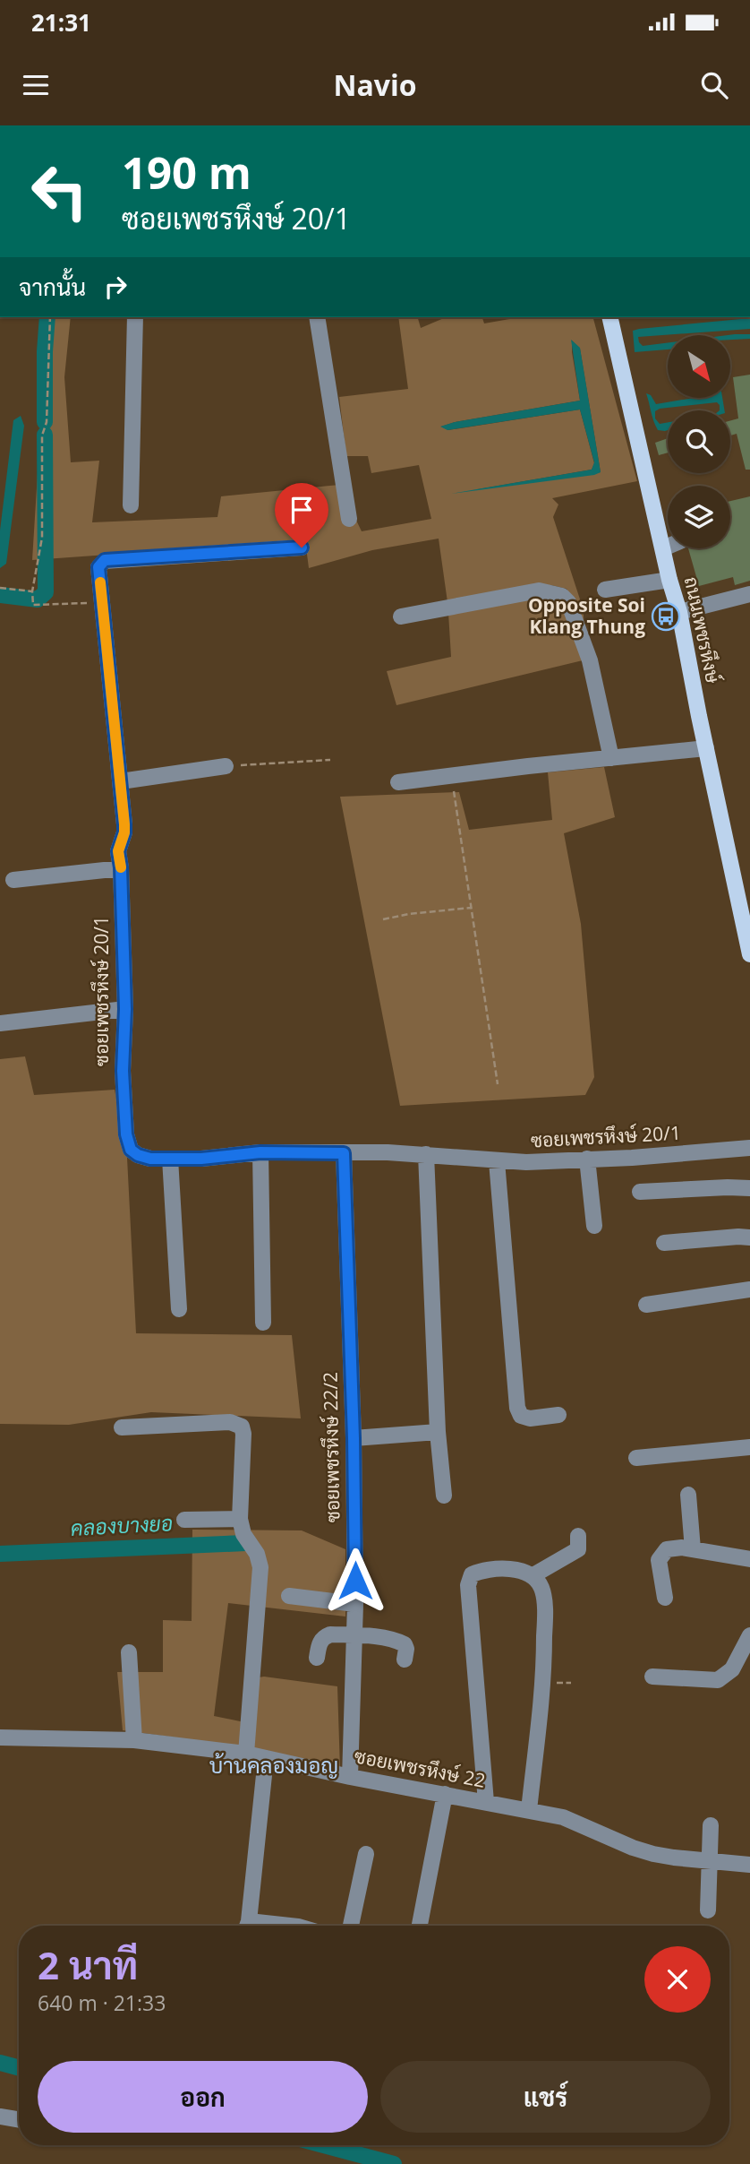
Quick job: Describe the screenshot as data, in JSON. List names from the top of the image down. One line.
{"streets":{"main road":["ถนนเพชรหึงษ์"],"street":["ซอยเพชรหึงษ์ 20/1","ซอยเพชรหึงษ์ 22/2","ซอยเพชรหึงษ์ 22"]},"crossings":[["ซอยเพชรหึงษ์ 20/1","ซอยเพชรหึงษ์ 22/2"],["ซอยเพชรหึงษ์ 22/2","ซอยเพชรหึงษ์ 22"]],"districts":["บ้านคลองมอญ"],"water":["คลองบางยอ"],"places":{"bus stop":["Opposite Soi Klang Thung"]},"north":"bottom right","page":{"status":"21:31","header":"Navio","turn":["190 m","ซอยเพชรหึงษ์ 20/1"],"then":"จากนั้น","heading":["2 นาที","640 m · 21:33"],"buttons":["ออก","แชร์"]}}
